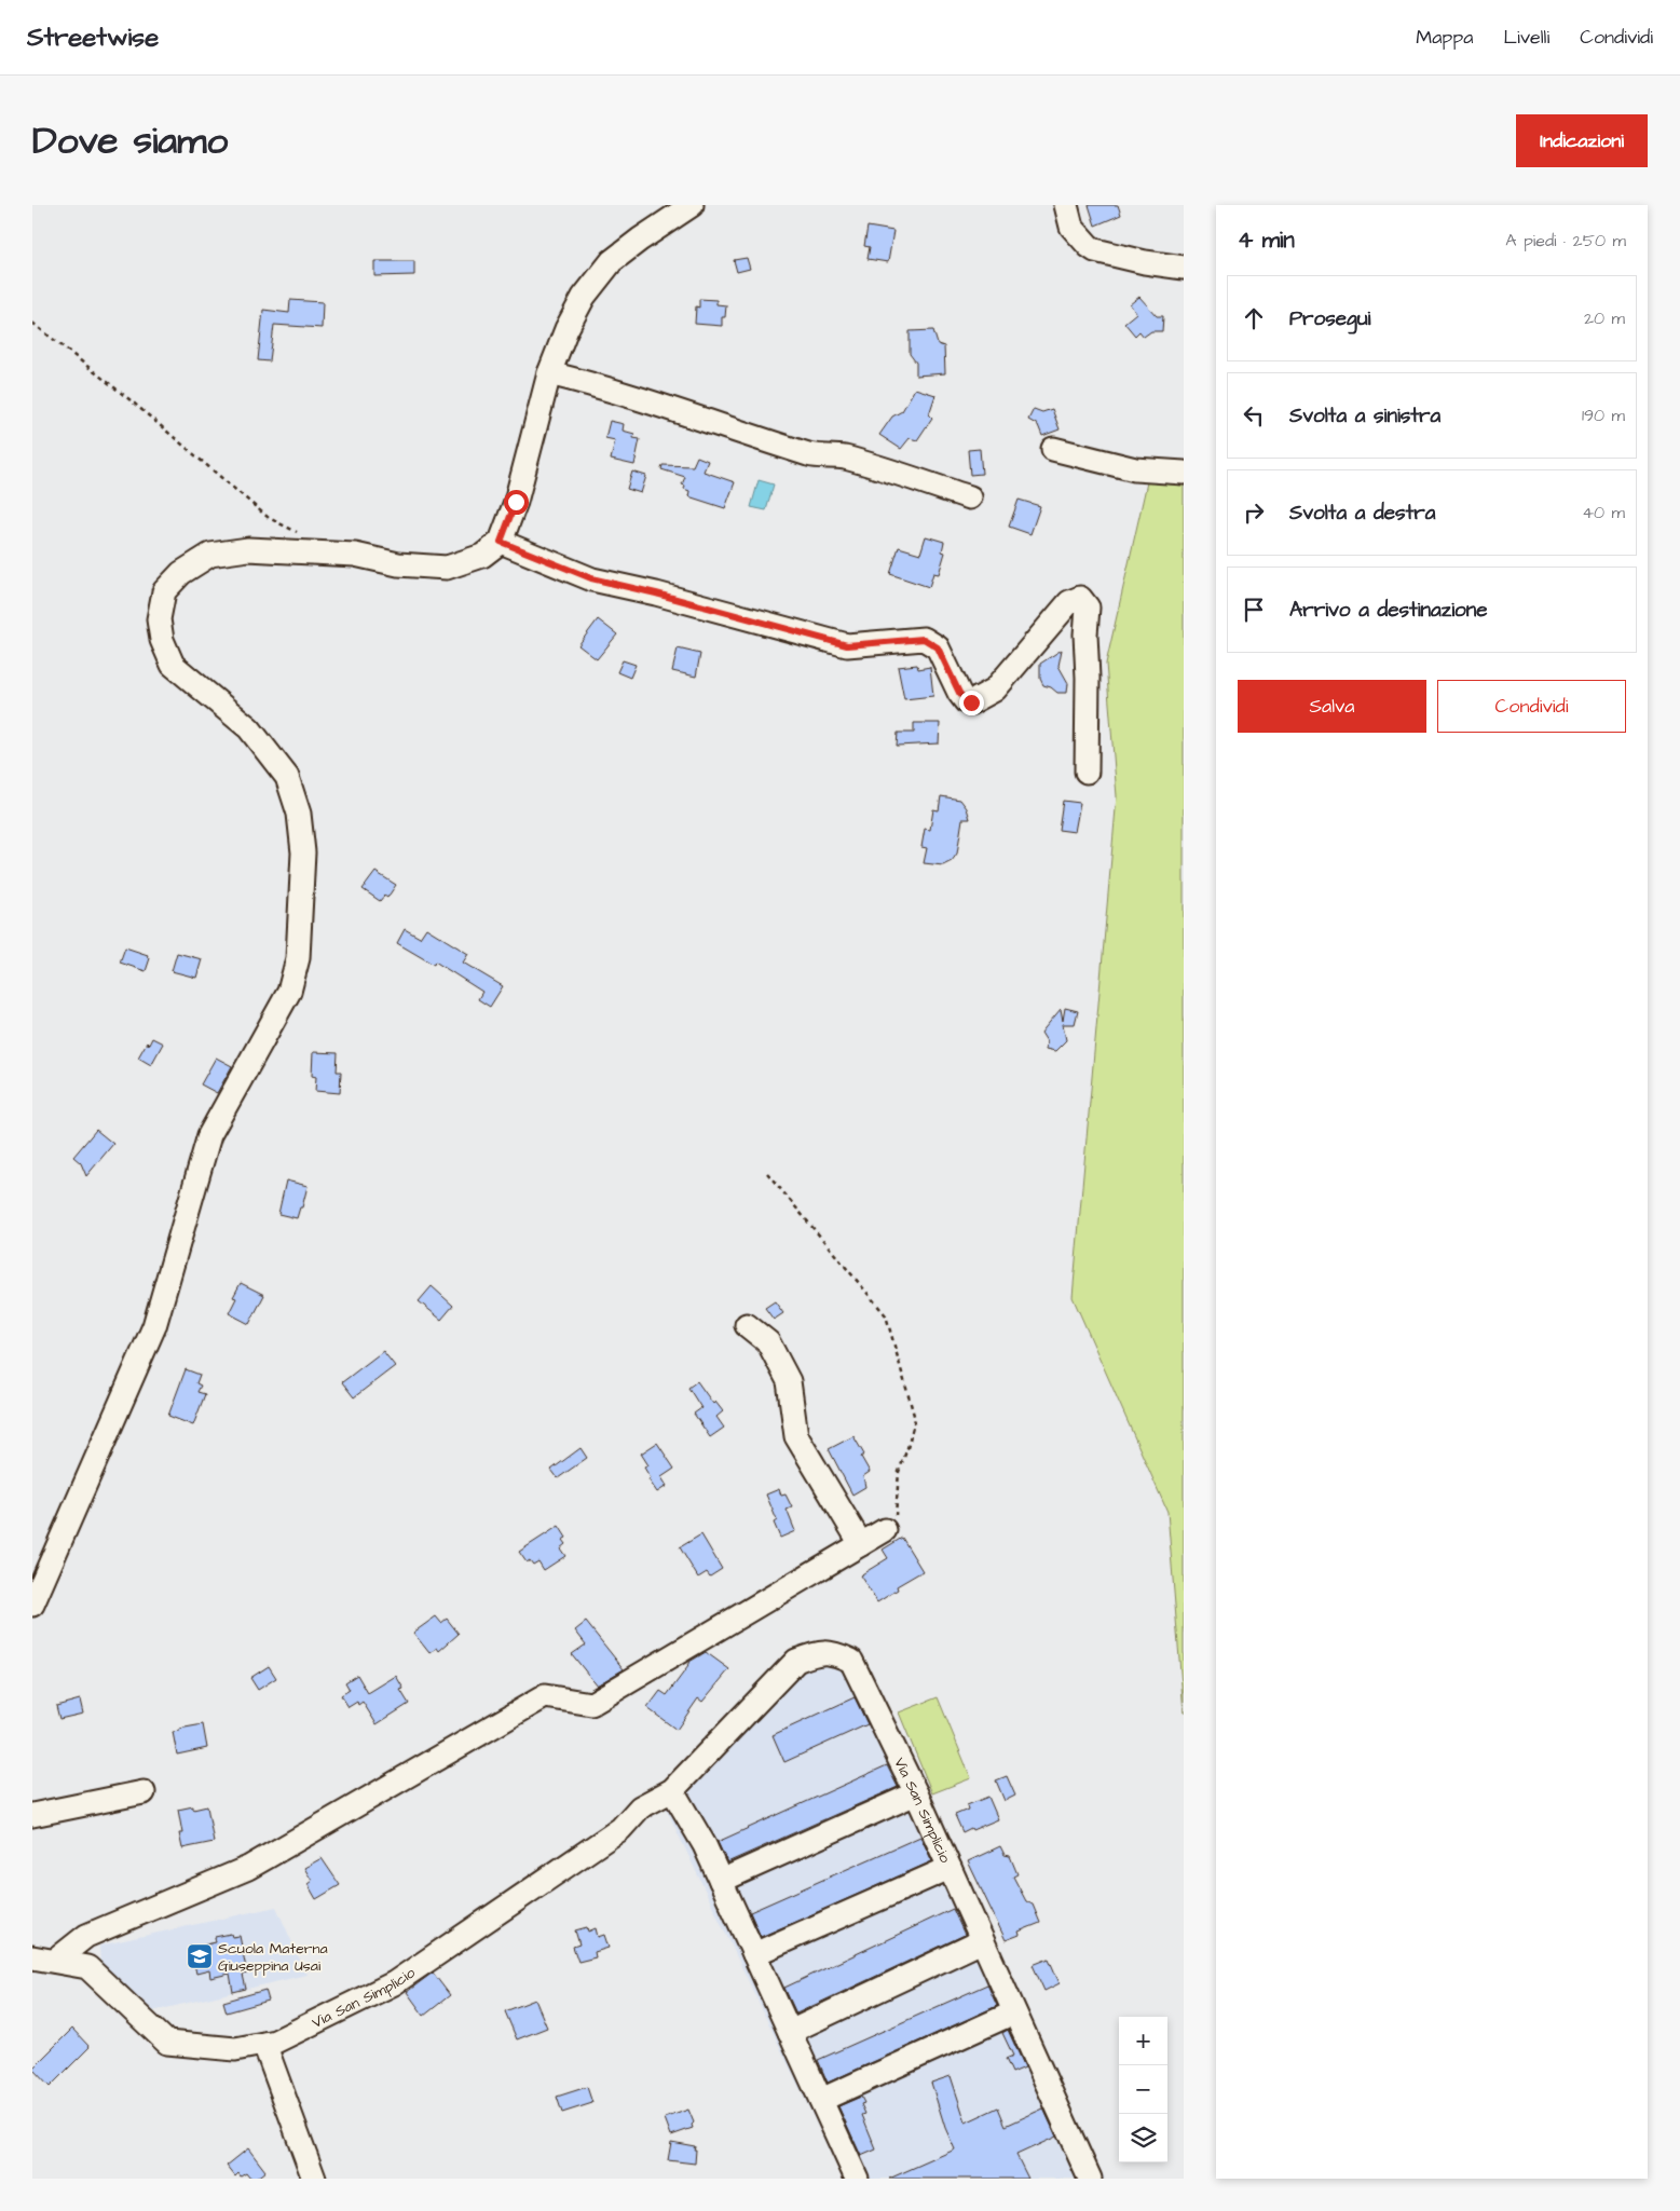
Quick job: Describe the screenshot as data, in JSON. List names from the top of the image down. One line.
{"streets":{"street":["Via San Simplicio"]},"places":{"school or university":["Scuola Materna Giuseppina Usai"]},"page":{"header":"Streetwise","nav":["Mappa","Livelli","Condividi"],"title":"Dove siamo","buttons":["Indicazioni",["Salva","Condividi"]],"heading":["4 min","A piedi · 250 m"],"list":[["Prosegui","20 m"],["Svolta a sinistra","190 m"],["Svolta a destra","40 m"],"Arrivo a destinazione"],"map_buttons":["+","−"]}}
